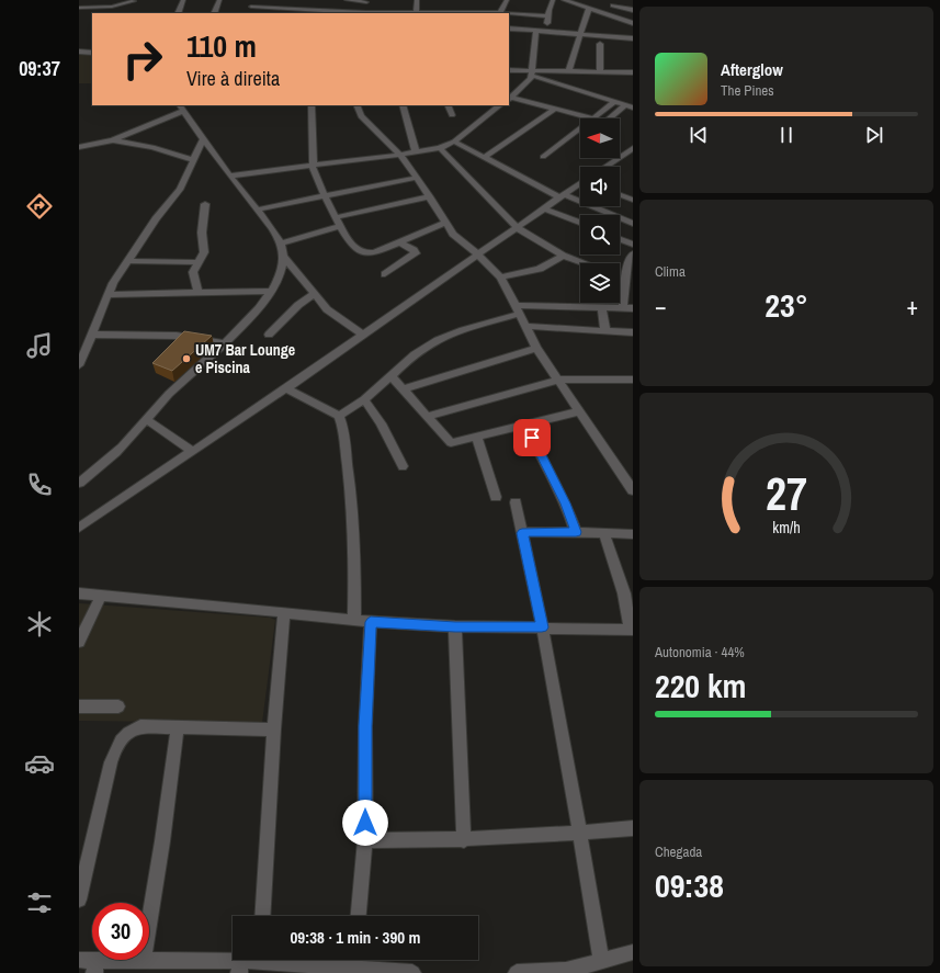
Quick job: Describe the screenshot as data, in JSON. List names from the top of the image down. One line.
{"places":["UM7 Bar Lounge e Piscina"],"north":"left","page":{"tabs":"09:37","turn":["110 m","Vire à direita"],"song":["Afterglow","The Pines"],"tile":["Clima",["Autonomia · 44%","220 km"],["Chegada","09:38"]],"heat":["−","23°","+"],"limit":"30","trip":"09:38 · 1 min · 390 m","gauge":["27","km/h"]}}
